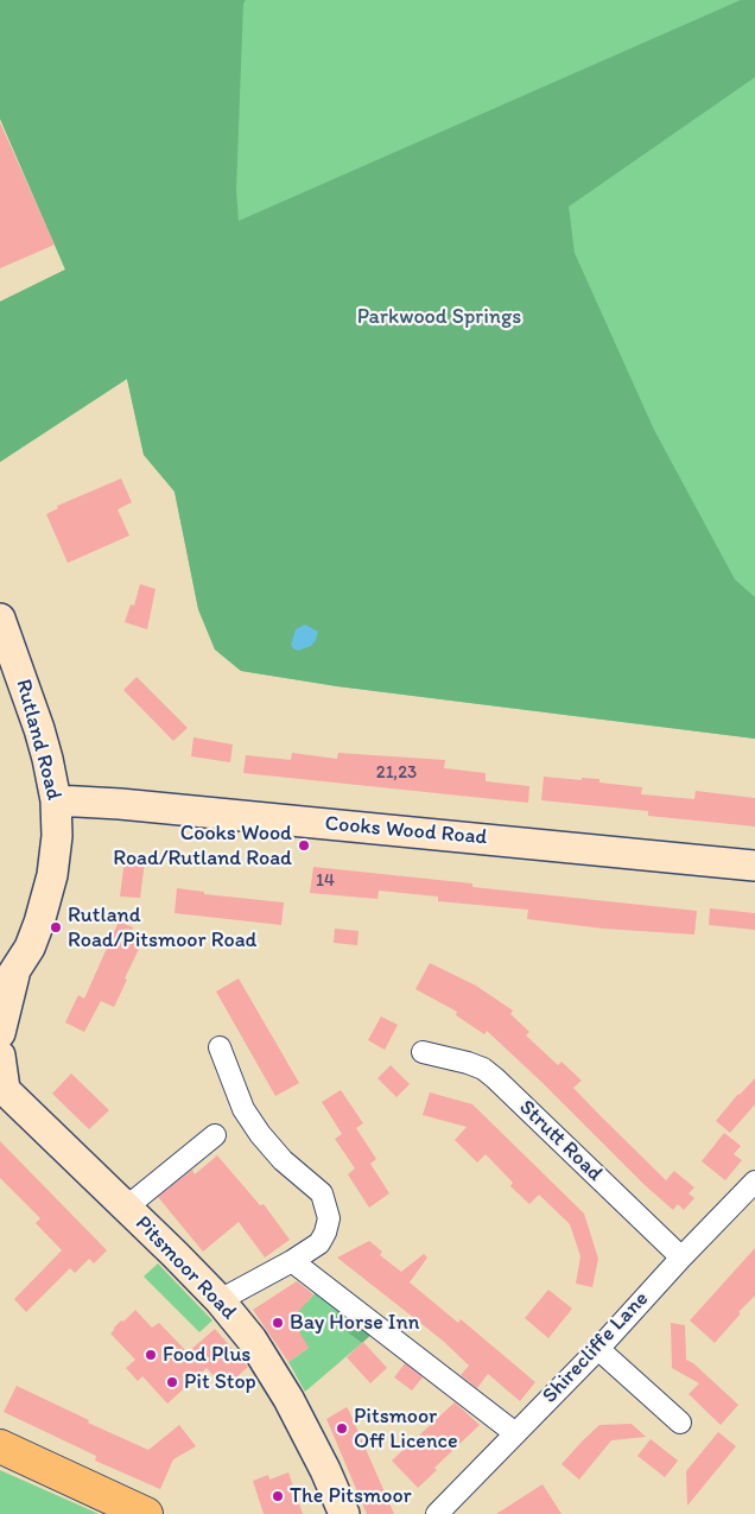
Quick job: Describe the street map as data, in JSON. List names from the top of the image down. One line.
{"streets":{"main road":["Rutland Road","Cooks Wood Road","Pitsmoor Road"],"street":["Strutt Road","Shirecliffe Lane"]},"crossings":[["Rutland Road","Cooks Wood Road"],["Strutt Road","Shirecliffe Lane"]],"parks":["Parkwood Springs"],"places":["Cooks Wood Road/Rutland Road","Rutland Road/Pitsmoor Road","Bay Horse Inn","Food Plus","Pit Stop","Pitsmoor Off Licence","The Pitsmoor"],"house_numbers":["21,23","14"]}
